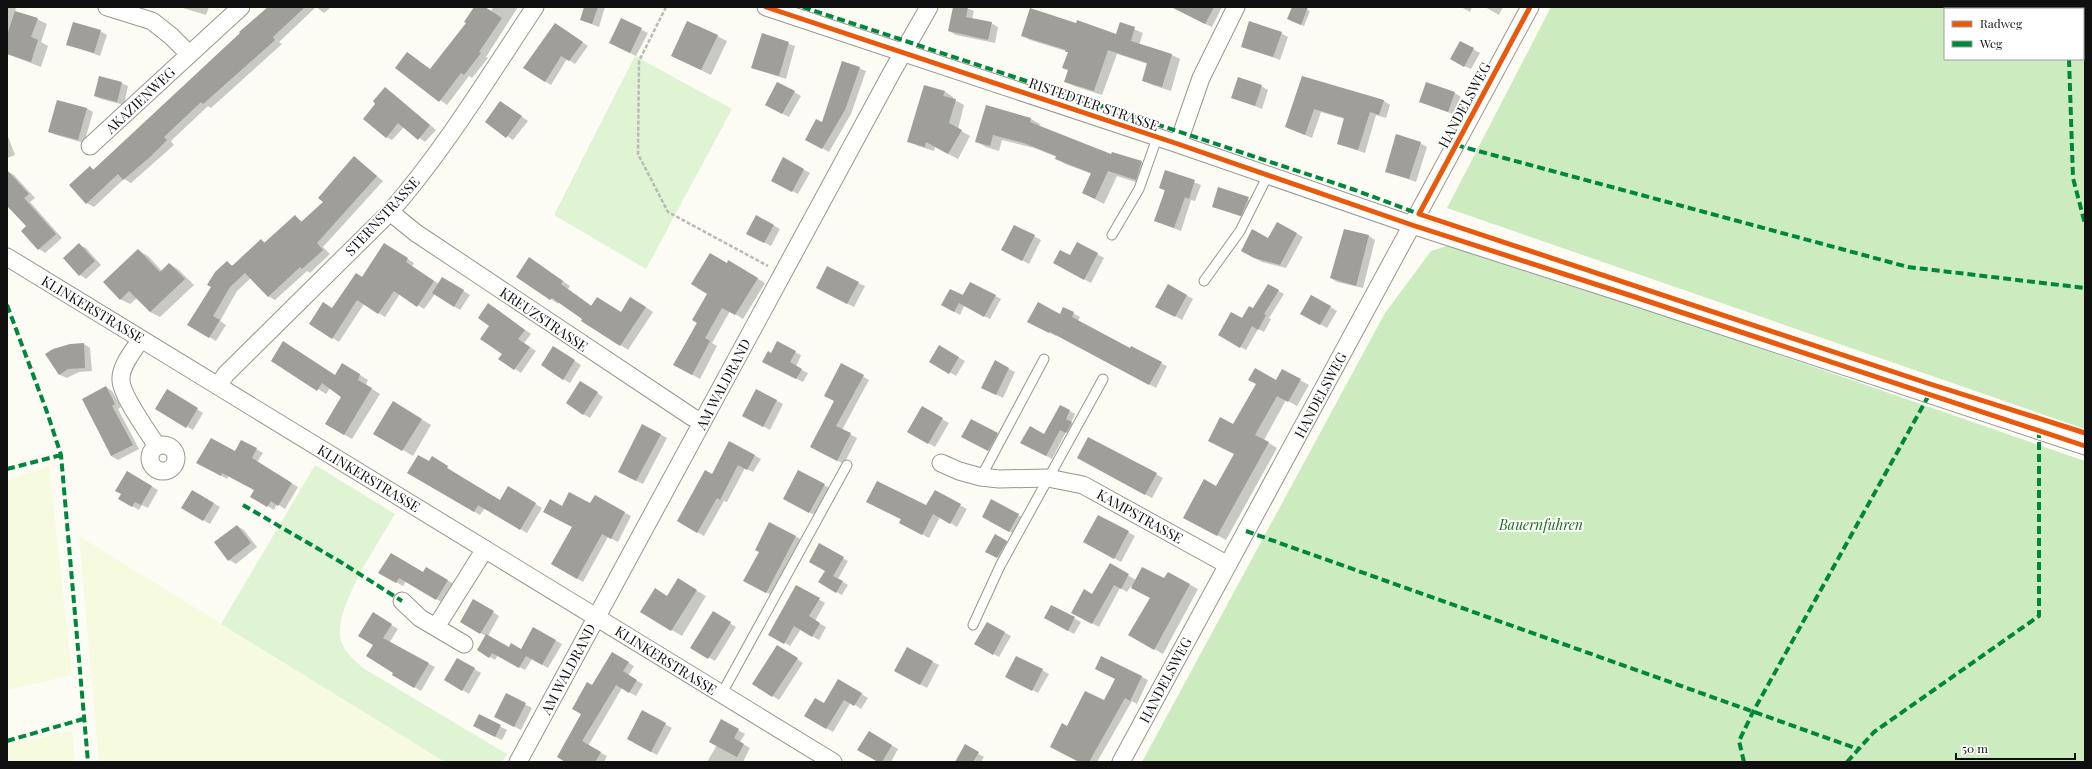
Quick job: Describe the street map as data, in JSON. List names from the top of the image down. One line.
{"streets":{"street":["AKAZIENWEG","RISTEDTER STRASSE","HANDELSWEG","STERNSTRASSE","KLINKERSTRASSE","KREUZSTRASSE","AM WALDRAND","KAMPSTRASSE"]},"crossings":[["RISTEDTER STRASSE","HANDELSWEG"],["RISTEDTER STRASSE","AM WALDRAND"],["HANDELSWEG","KAMPSTRASSE"],["STERNSTRASSE","KLINKERSTRASSE"],["STERNSTRASSE","KREUZSTRASSE"],["KLINKERSTRASSE","AM WALDRAND"],["KREUZSTRASSE","AM WALDRAND"]],"parks":["Bauernfuhren"],"legend":["Radweg","Weg"],"scale_bar":"50 m"}
